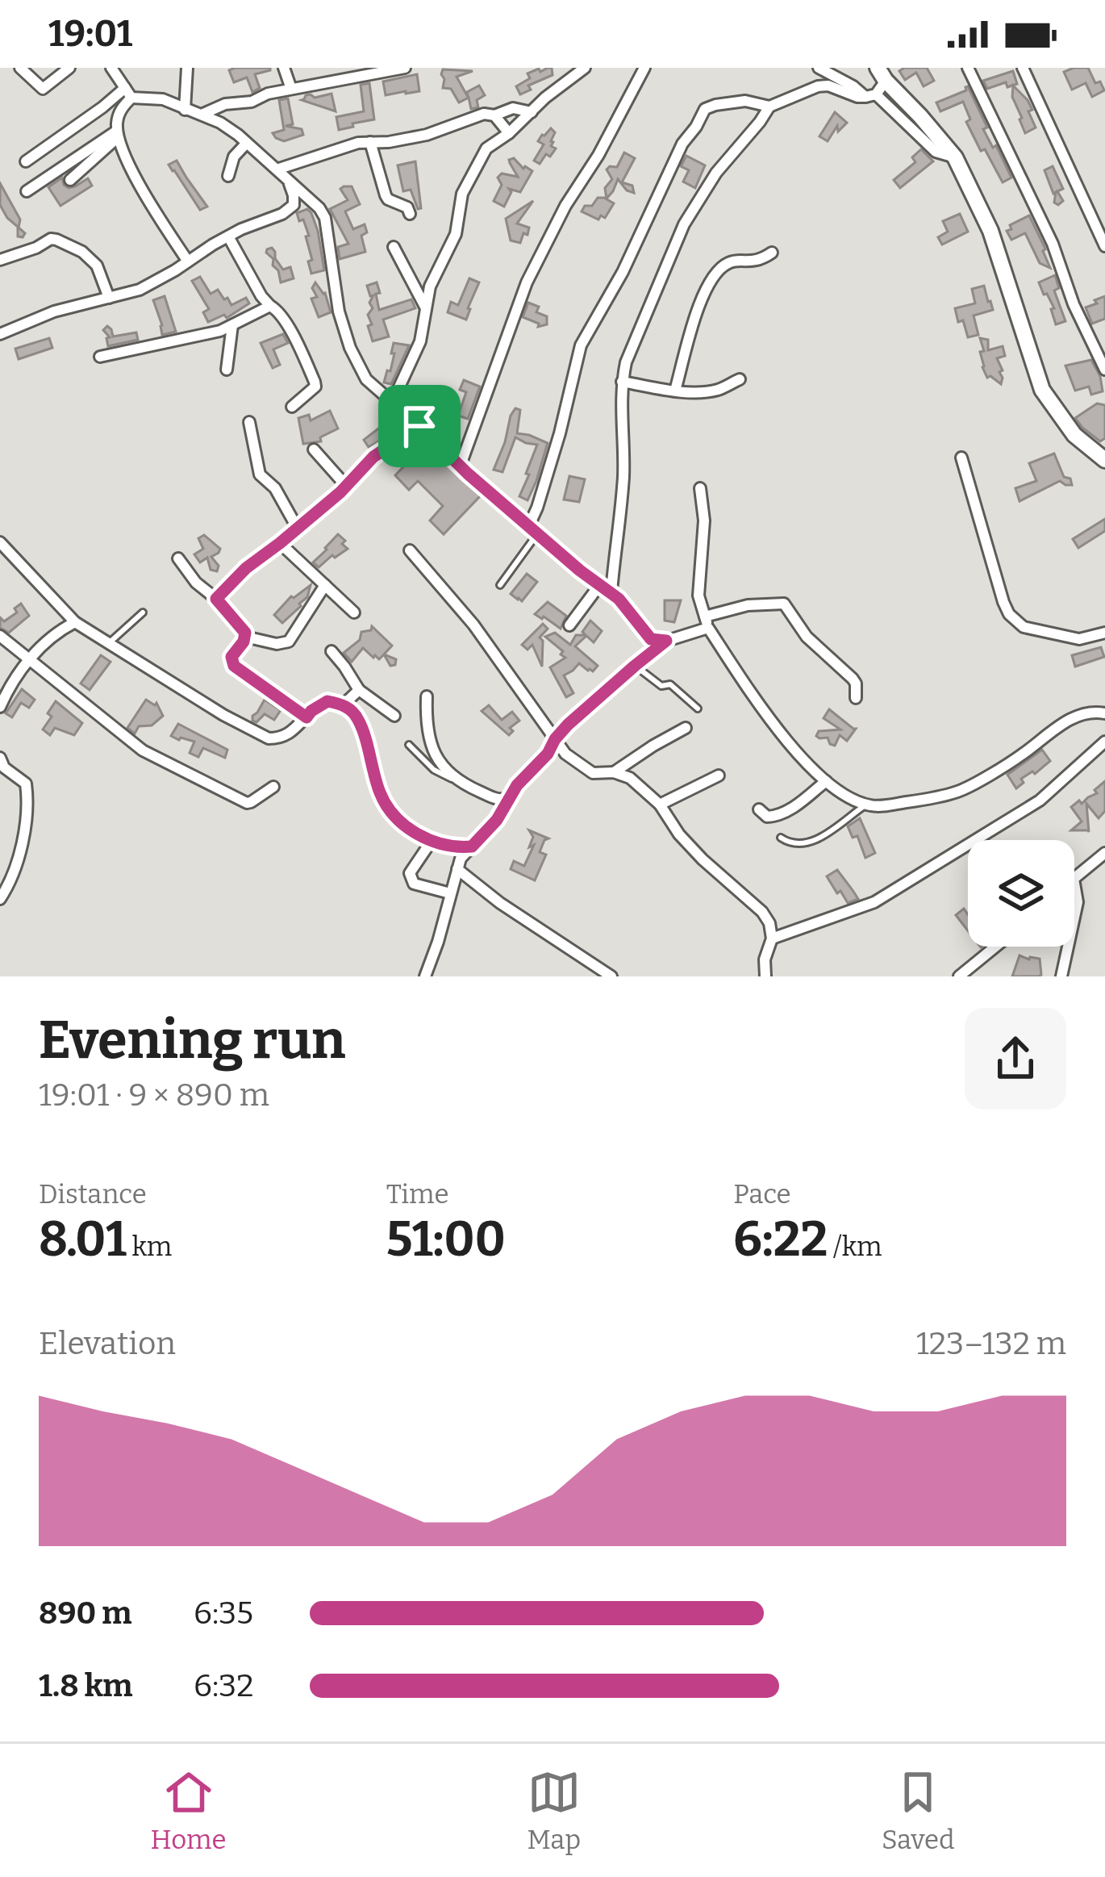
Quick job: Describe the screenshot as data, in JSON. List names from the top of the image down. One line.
{"page":{"status":"19:01","heading":["Evening run","19:01 · 9 × 890 m"],"stats":[["Distance","8.01 km"],["Time","51:00"],["Pace","6:22 /km"]],"chart":["Elevation","123–132 m"],"list":[{"name":"890 m","note":"6:35"},{"name":"1.8 km","note":"6:32"}],"tabs":["Home","Map","Saved"]}}
